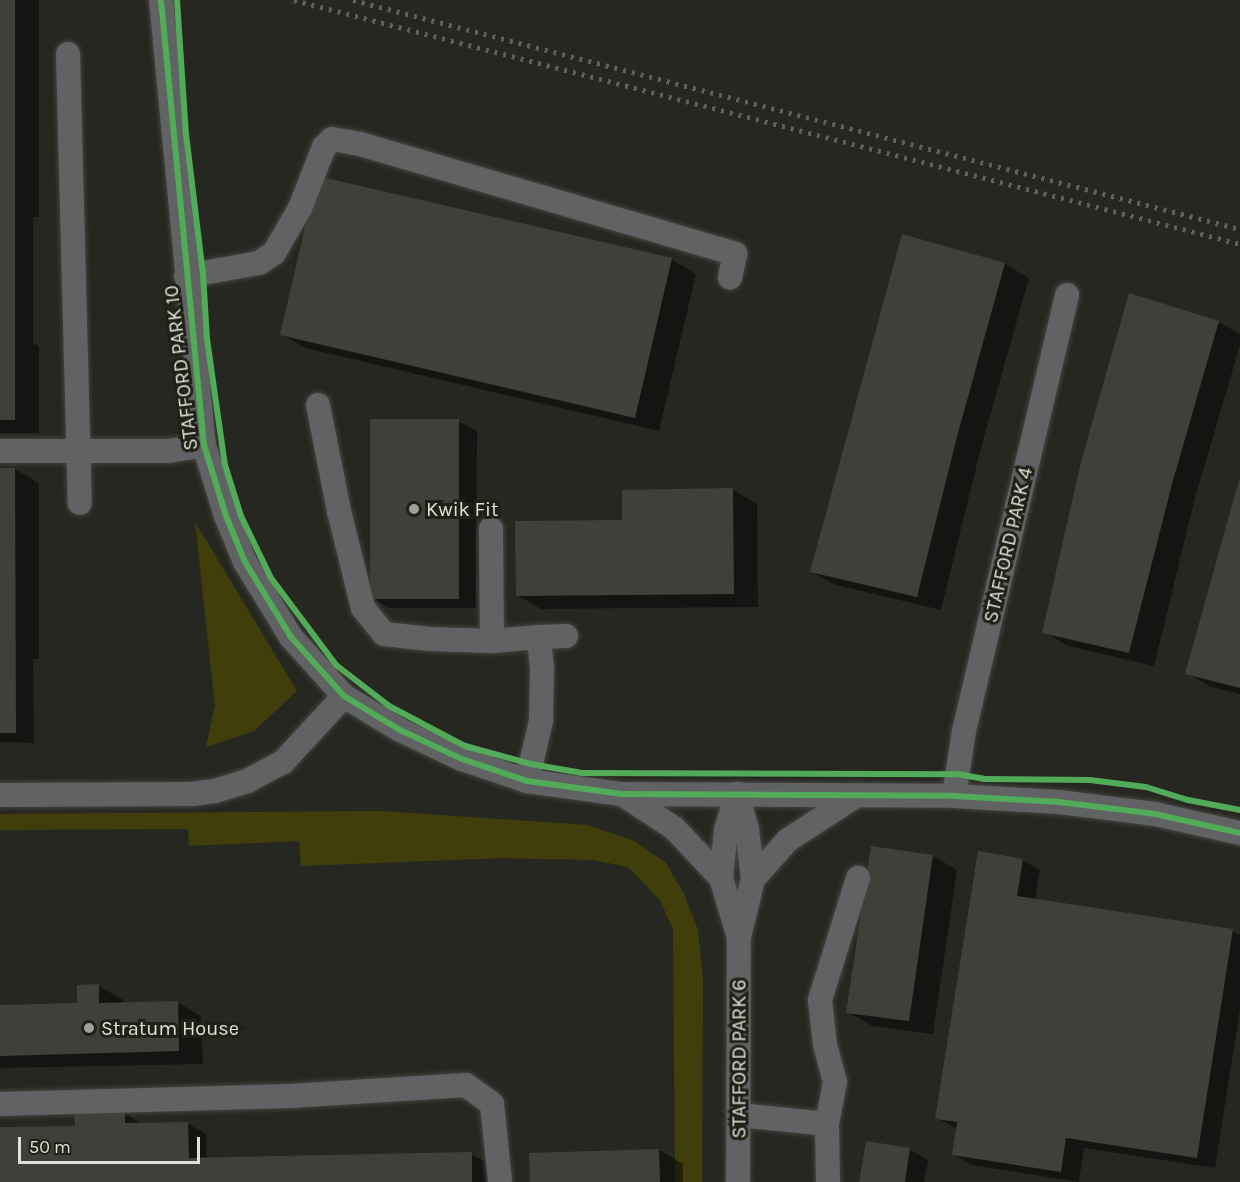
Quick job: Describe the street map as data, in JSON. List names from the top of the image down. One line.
{"streets":{"street":["STAFFORD PARK 10","STAFFORD PARK 4","STAFFORD PARK 6"]},"places":["Kwik Fit","Stratum House"],"scale_bar":"50 m"}
